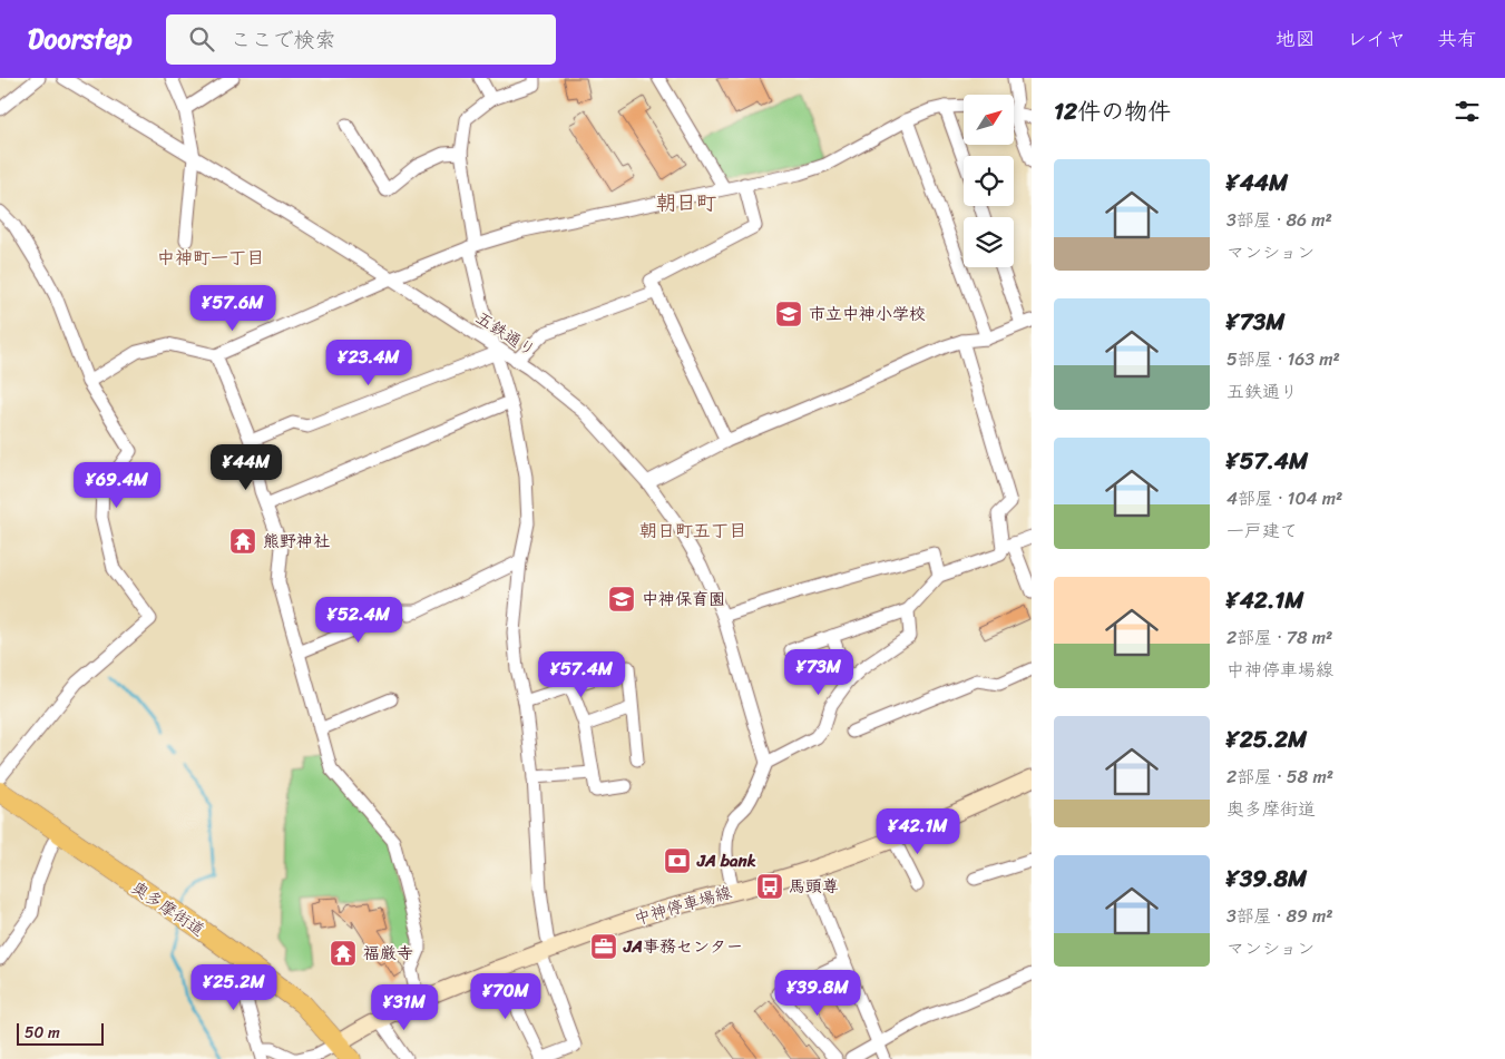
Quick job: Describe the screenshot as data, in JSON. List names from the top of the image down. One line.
{"streets":{"main road":["中神停車場線","奥多摩街道"],"street":["五鉄通り"]},"crossings":[["中神停車場線","奥多摩街道"]],"districts":["朝日町","中神町一丁目","朝日町五丁目"],"places":{"school or university":["市立中神小学校","中神保育園"],"temple":["熊野神社","福厳寺"],"bank":["JA bank"],"bus stop":["馬頭尊"],"office":["JA事務センター"]},"scale_bar":"50 m","north":"top right","page":{"header":"Doorstep","search":"ここで検索","nav":["地図","レイヤ","共有"],"heading":"12件の物件","list":[{"name":"¥44M","note":"3部屋 · 86 m² · マンション"},{"name":"¥73M","note":"5部屋 · 163 m² · 五鉄通り"},{"name":"¥57.4M","note":"4部屋 · 104 m² · 一戸建て"},{"name":"¥42.1M","note":"2部屋 · 78 m² · 中神停車場線"},{"name":"¥25.2M","note":"2部屋 · 58 m² · 奥多摩街道"},{"name":"¥39.8M","note":"3部屋 · 89 m² · マンション"}],"price":["¥57.6M","¥23.4M","¥44M","¥69.4M","¥52.4M","¥73M","¥57.4M","¥42.1M","¥25.2M","¥39.8M","¥70M","¥31M"],"scale":"50 m"}}
